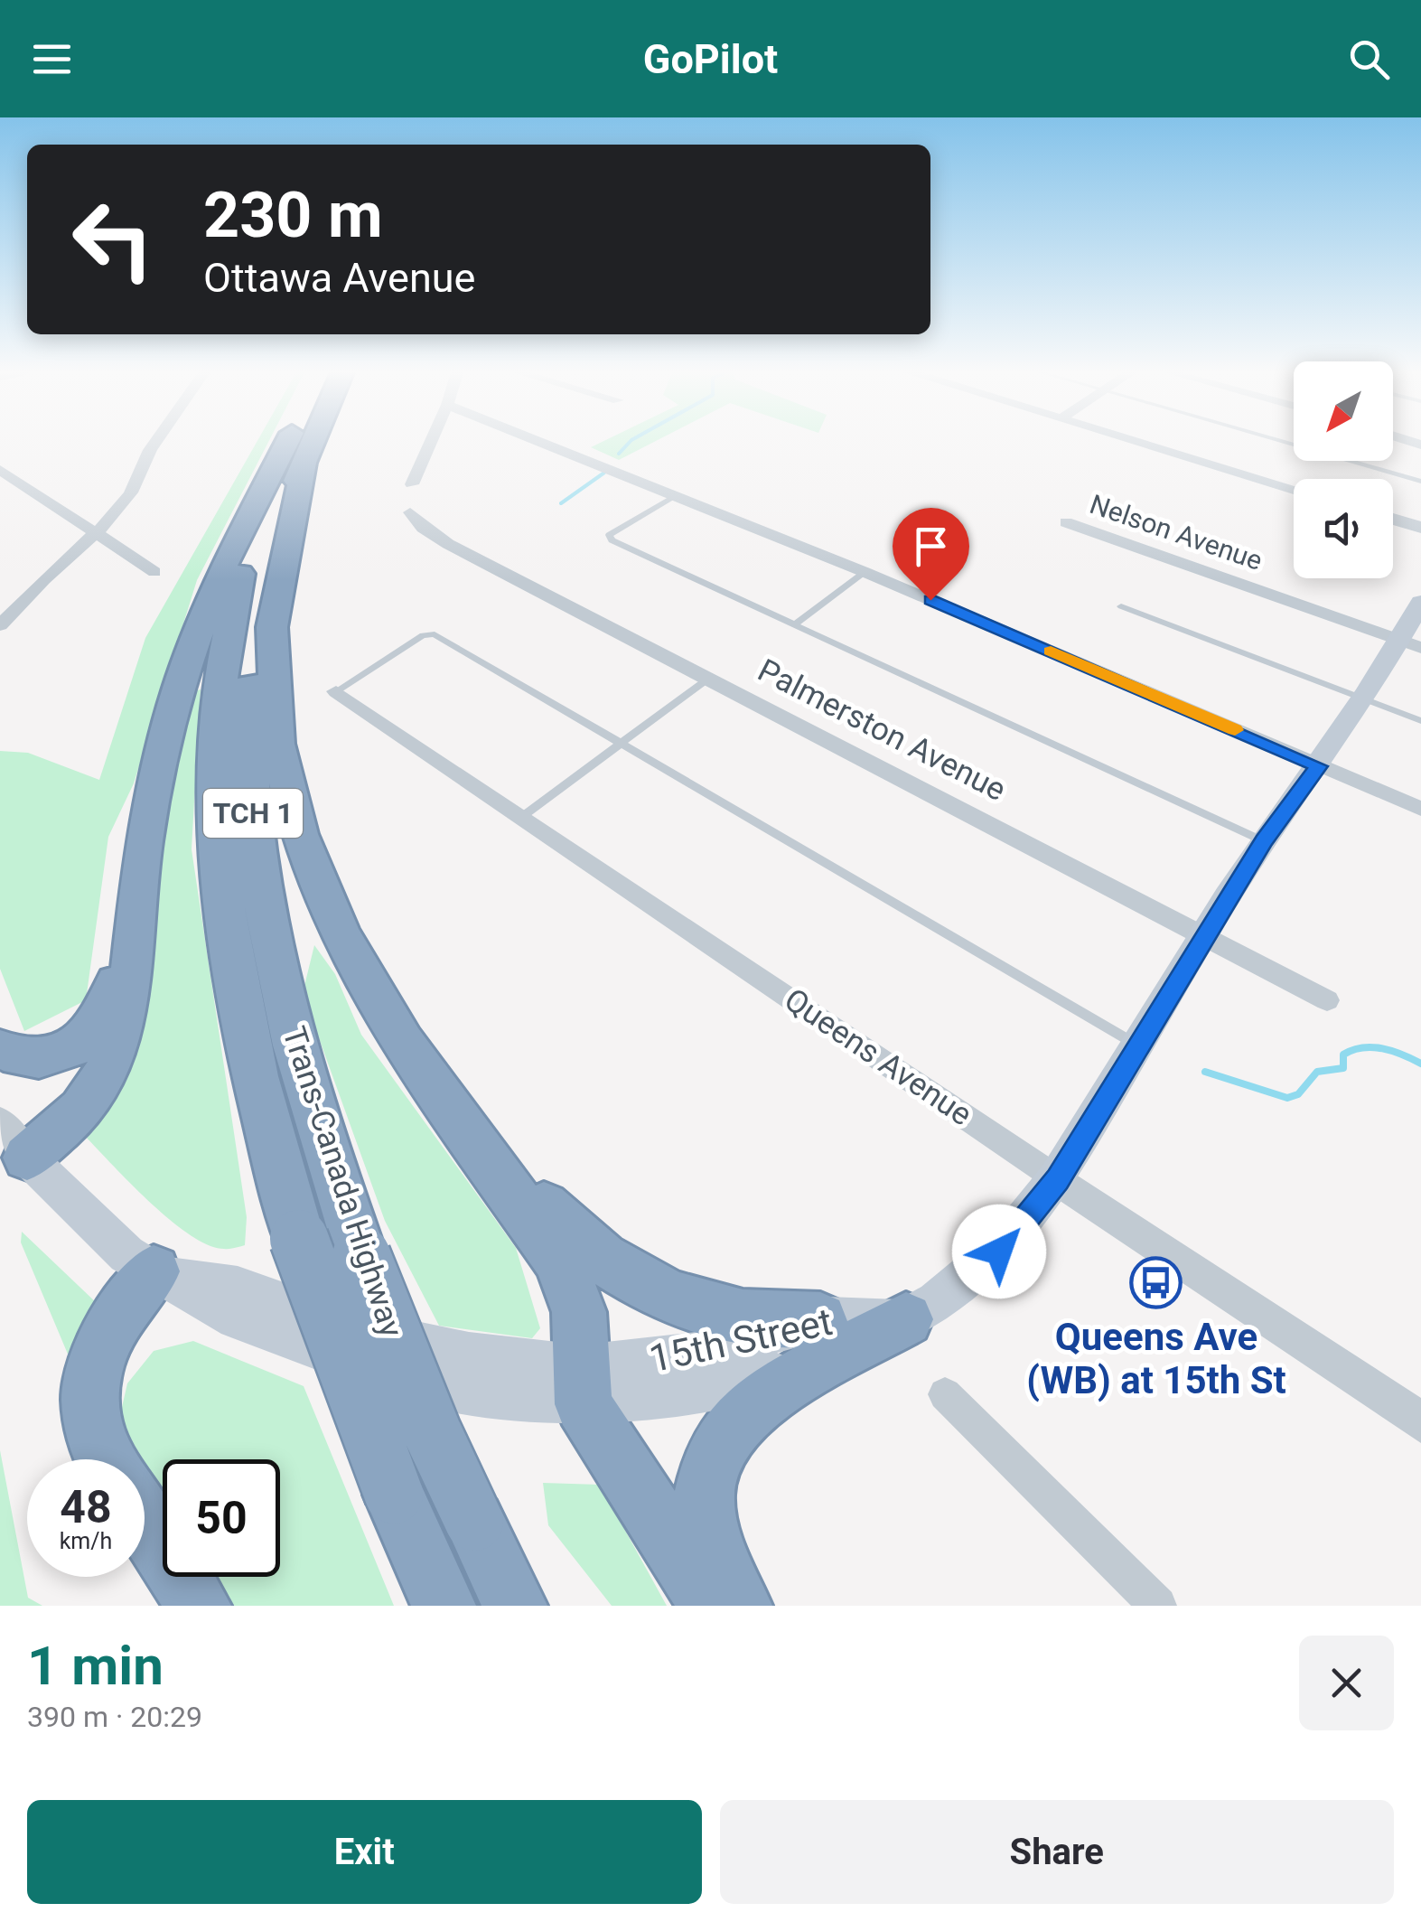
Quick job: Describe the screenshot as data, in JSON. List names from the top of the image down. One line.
{"streets":{"highway":["TCH 1","Trans-Canada Highway"],"main road":["15th Street"],"street":["Nelson Avenue","Palmerston Avenue","Queens Avenue"]},"crossings":[["Nelson Avenue","15th Street"],["Palmerston Avenue","15th Street"],["Queens Avenue","15th Street"]],"places":{"bus stop":["Queens Ave (WB) at 15th St"]},"north":"bottom left","page":{"header":"GoPilot","turn":["230 m","Ottawa Avenue"],"speed":"48 km/h","limit":"50","heading":["1 min","390 m · 20:29"],"buttons":["Exit","Share"]}}
